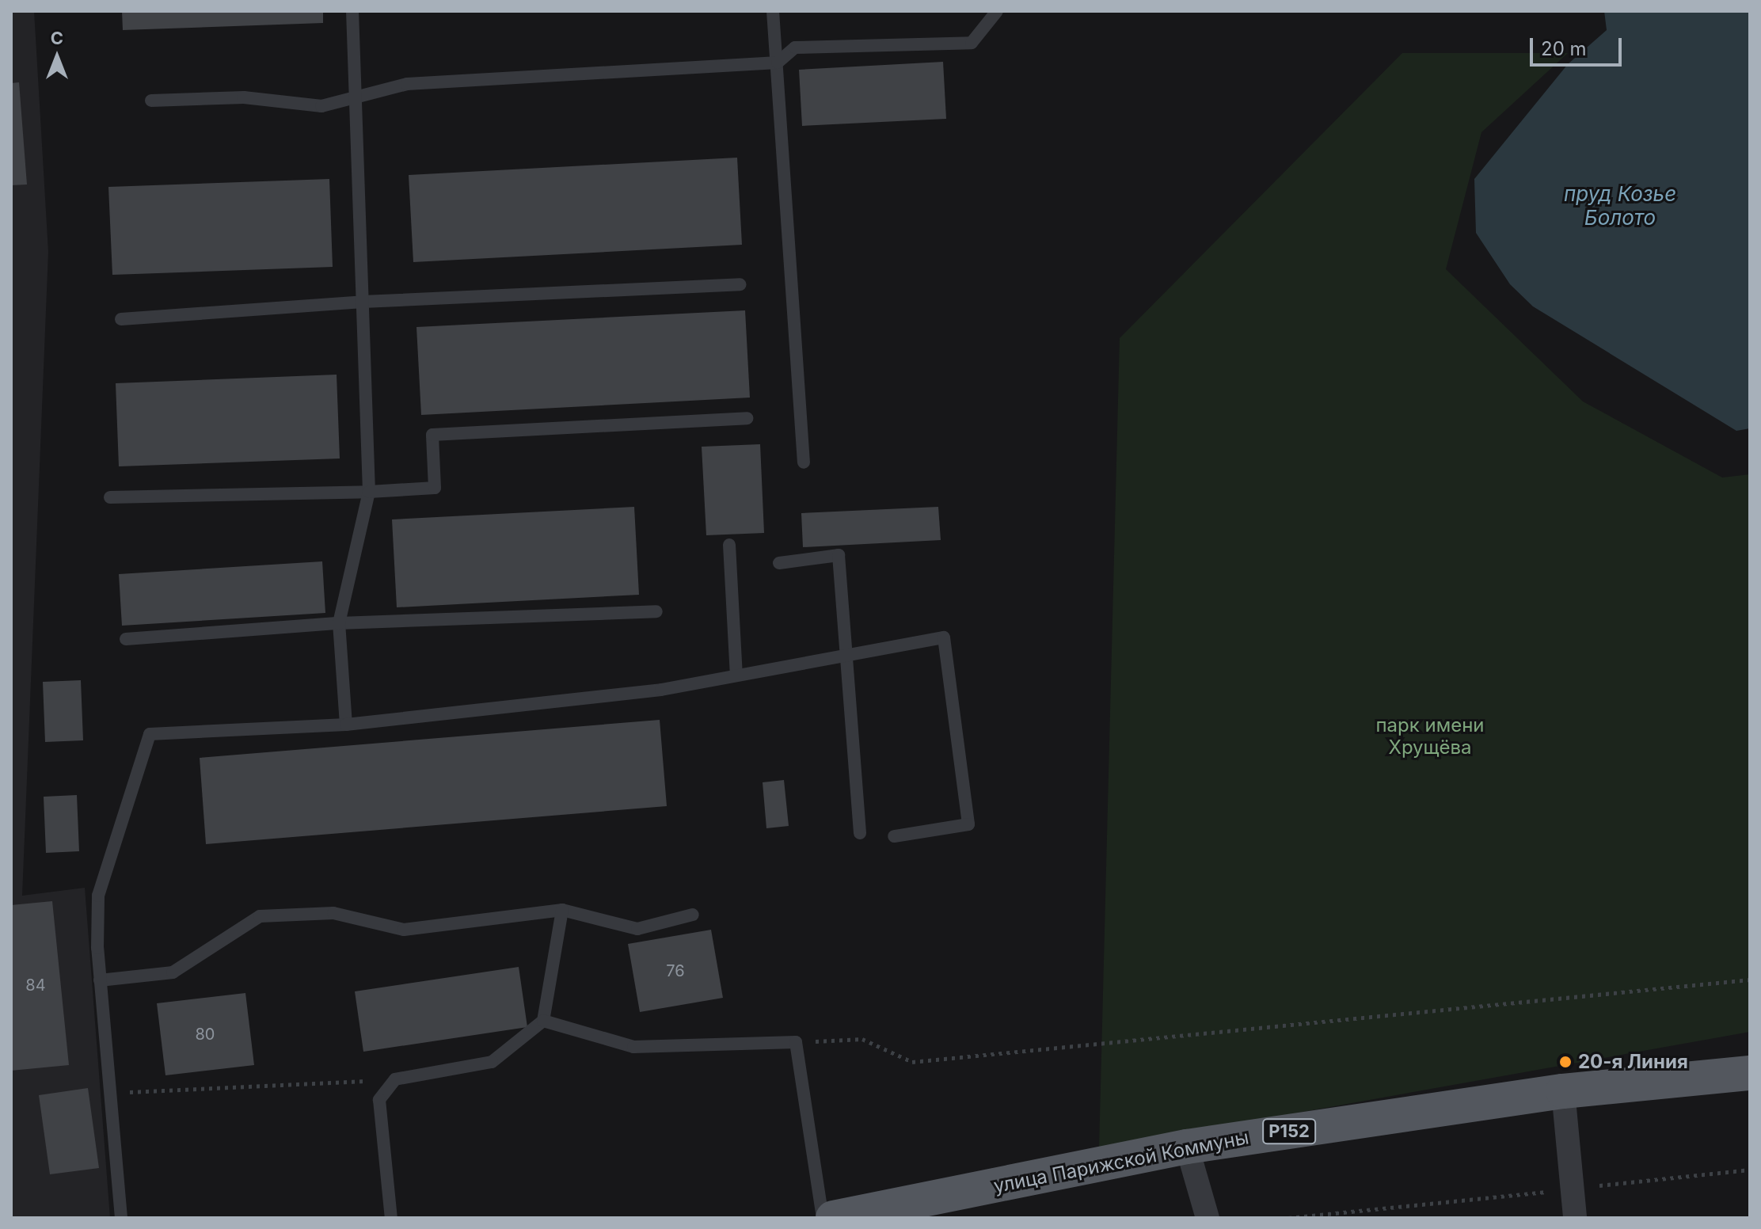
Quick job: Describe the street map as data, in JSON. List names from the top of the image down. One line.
{"streets":{"main road":["Р152","улица Парижской Коммуны"]},"water":["пруд Козье Болото"],"parks":["парк имени Хрущёва"],"places":["20-я Линия"],"house_numbers":["76","84","80"],"scale_bar":"20 m","north":"top"}
